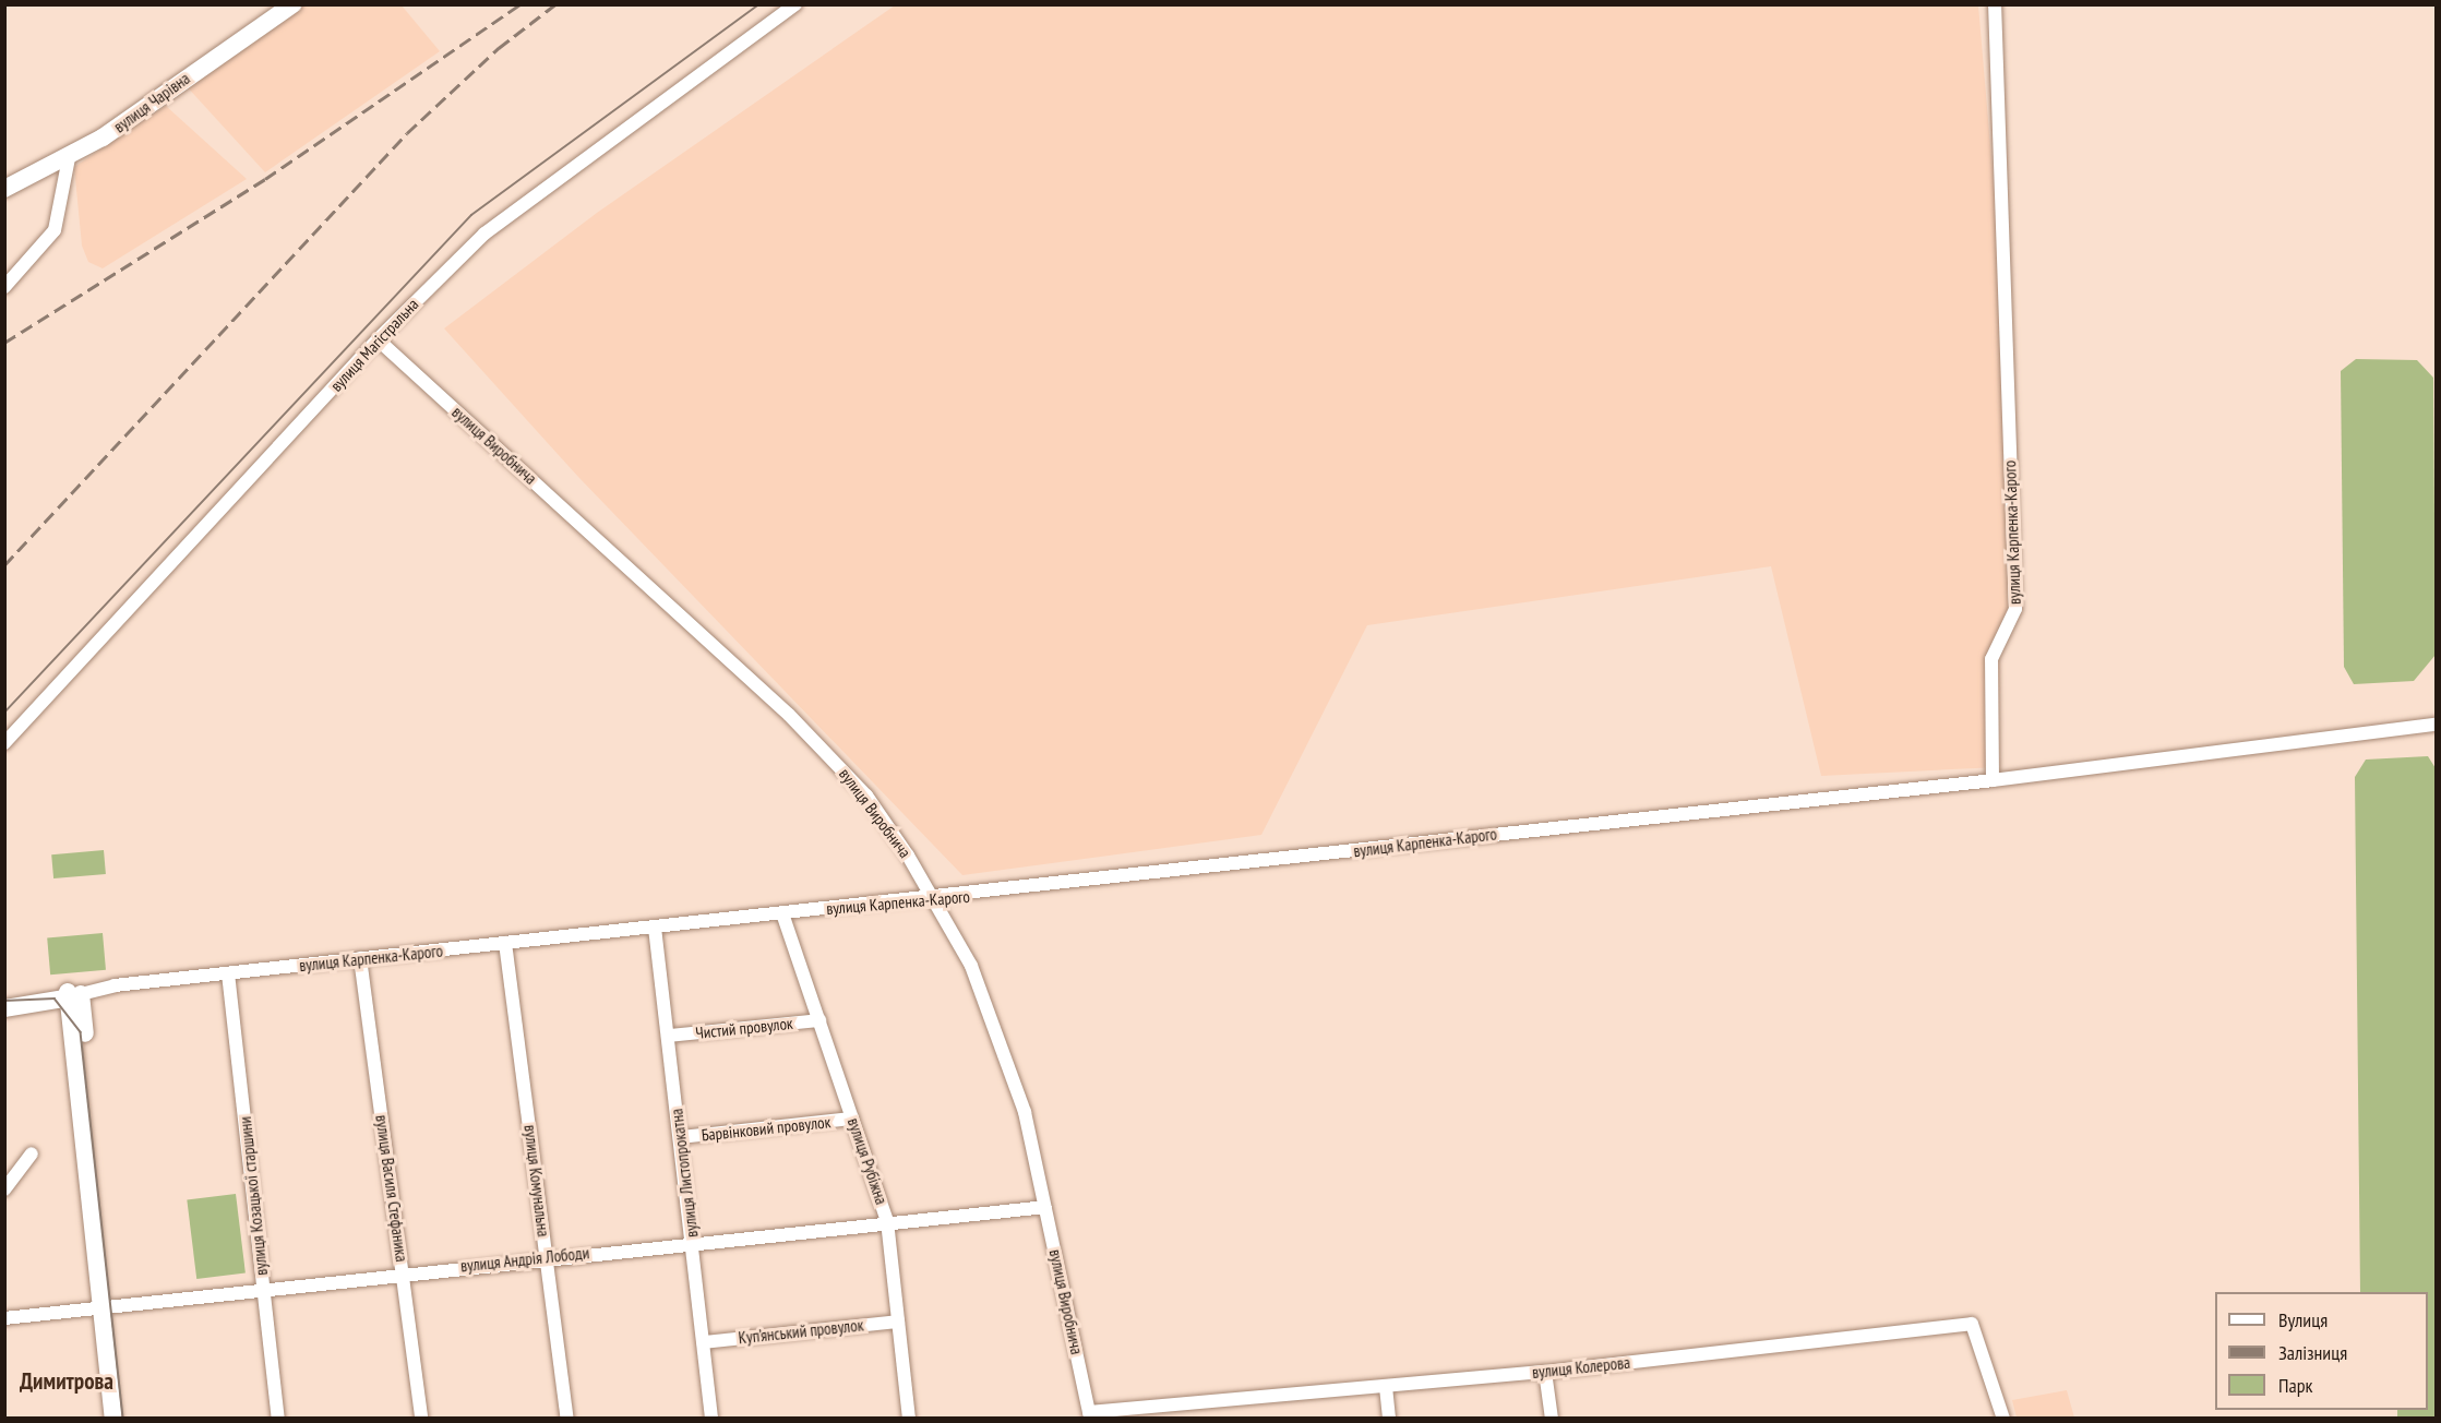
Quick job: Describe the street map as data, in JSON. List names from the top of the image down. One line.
{"streets":{"main road":["вулиця Чарівна","вулиця Карпенка-Карого"],"street":["вулиця Магістральна","вулиця Виробнича","Чистий провулок","Барвінковий провулок","вулиця Рубіжна","вулиця Листопрокатна","вулиця Комунальна","вулиця Василя Стефаника","вулиця Козацької старшини","вулиця Андрія Лободи","Куп’янський провулок","вулиця Колерова"]},"crossings":[["вулиця Магістральна","вулиця Виробнича"],["вулиця Виробнича","вулиця Карпенка-Карого"],["вулиця Виробнича","вулиця Андрія Лободи"],["вулиця Виробнича","вулиця Колерова"],["вулиця Карпенка-Карого","вулиця Рубіжна"],["вулиця Карпенка-Карого","вулиця Листопрокатна"],["вулиця Карпенка-Карого","вулиця Комунальна"],["вулиця Карпенка-Карого","вулиця Василя Стефаника"],["вулиця Карпенка-Карого","вулиця Козацької старшини"],["Чистий провулок","вулиця Рубіжна"],["Чистий провулок","вулиця Листопрокатна"],["Барвінковий провулок","вулиця Рубіжна"],["Барвінковий провулок","вулиця Листопрокатна"],["вулиця Рубіжна","вулиця Андрія Лободи"],["вулиця Рубіжна","Куп’янський провулок"],["вулиця Листопрокатна","вулиця Андрія Лободи"],["вулиця Листопрокатна","Куп’янський провулок"],["вулиця Комунальна","вулиця Андрія Лободи"],["вулиця Василя Стефаника","вулиця Андрія Лободи"],["вулиця Козацької старшини","вулиця Андрія Лободи"]],"districts":["Димитрова"],"legend":["Вулиця","Залізниця","Парк"]}
